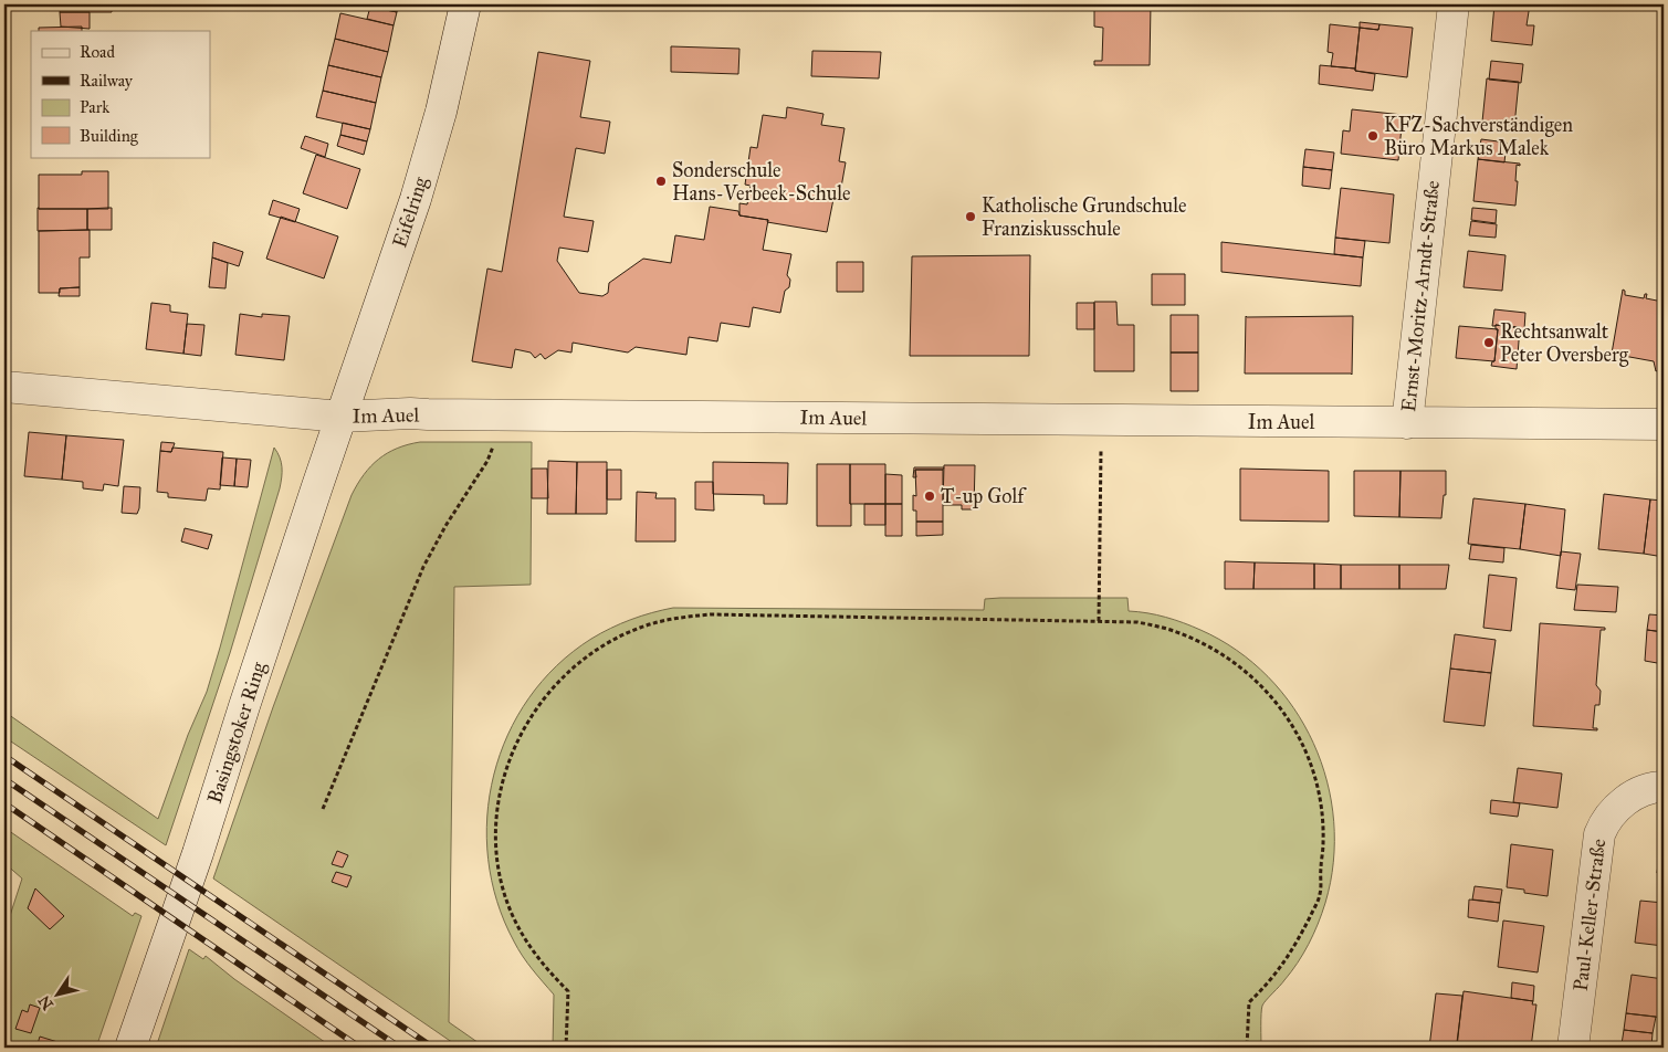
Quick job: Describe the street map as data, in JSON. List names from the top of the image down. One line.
{"streets":{"street":["Eifelring","Ernst-Moritz-Arndt-Straße","Im Auel","Basingstoker Ring","Paul-Keller-Straße"]},"crossings":[["Eifelring","Im Auel"],["Eifelring","Basingstoker Ring"],["Ernst-Moritz-Arndt-Straße","Im Auel"],["Im Auel","Basingstoker Ring"]],"places":["KFZ-Sachverständigen Büro Markus Malek","Sonderschule Hans-Verbeek-Schule","Katholische Grundschule Franziskusschule","Rechtsanwalt Peter Oversberg","T-up Golf"],"legend":["Road","Railway","Park","Building"],"north":"bottom left"}
